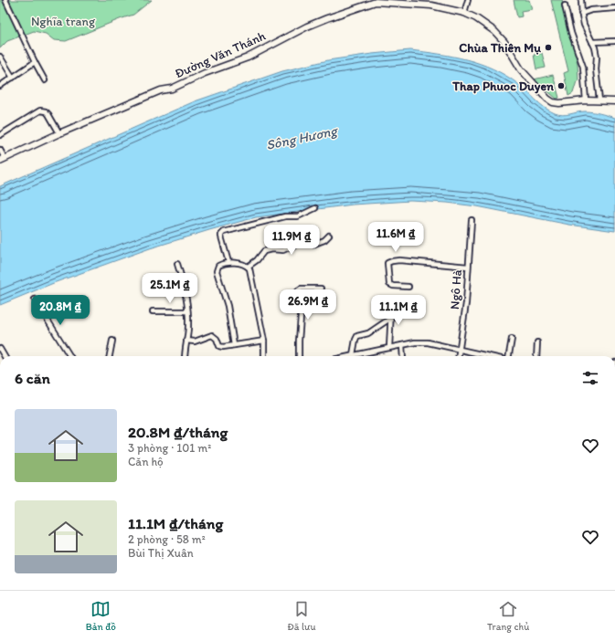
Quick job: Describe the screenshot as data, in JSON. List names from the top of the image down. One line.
{"streets":{"main road":["Đường Văn Thánh"],"street":["Ngô Hà"]},"water":["Sông Hương"],"parks":["Nghĩa trang"],"places":["Chùa Thiên Mụ","Thap Phuoc Duyen"],"page":{"price":["11.6M ₫","11.9M ₫","25.1M ₫","26.9M ₫","20.8M ₫","11.1M ₫"],"heading":"6 căn","list":[{"name":"20.8M ₫/tháng","note":"3 phòng · 101 m² · Căn hộ"},{"name":"11.1M ₫/tháng","note":"2 phòng · 58 m² · Bùi Thị Xuân"}],"tabs":["Bản đồ","Đã lưu","Trang chủ"]}}
